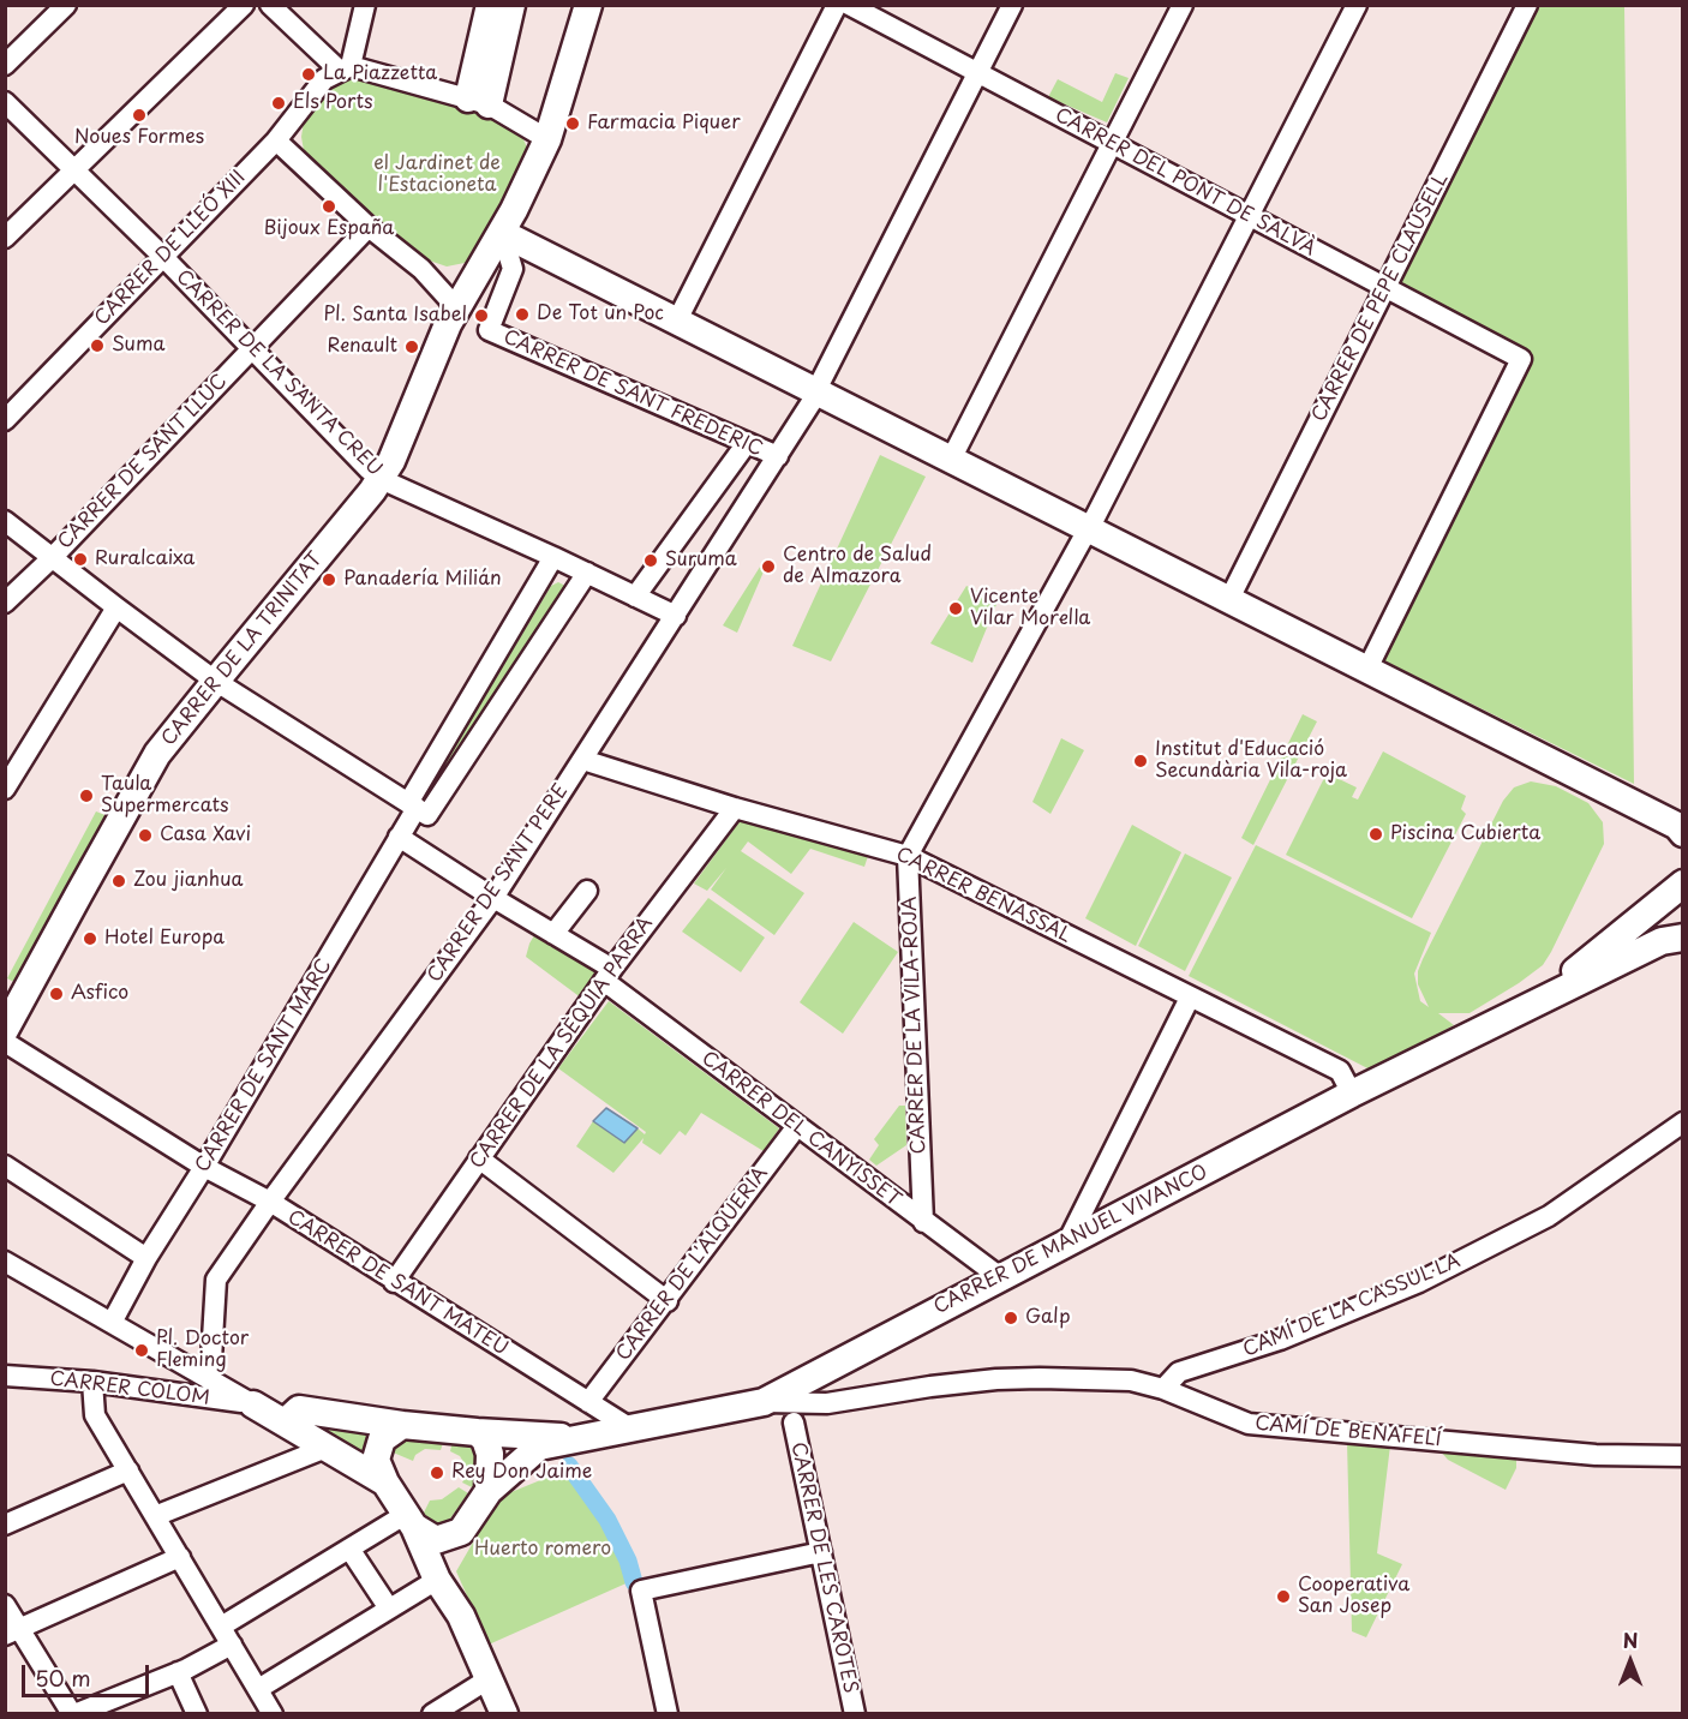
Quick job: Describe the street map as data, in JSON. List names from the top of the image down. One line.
{"streets":{"street":["CARRER DEL PONT DE SALVÀ","CARRER DE LLEÓ XIII","CARRER DE PEPE CLAUSELL","CARRER DE LA SANTA CREU","CARRER DE SANT FREDERIC","CARRER DE SANT LLUC","CARRER DE LA TRINITAT","CARRER DE SANT PERE","CARRER BENASSAL","CARRER DE LA VILA-ROJA","CARRER DE LA SÈQUIA PARRA","CARRER DE SANT MARC","CARRER DEL CANYISSET","CARRER DE MANUEL VIVANCO","CARRER DE L'ALQUERIA","CARRER DE SANT MATEU","CAMÍ DE LA CASSUL·LA","CARRER COLOM","CAMÍ DE BENAFELÍ","CARRER DE LES CAROTES"]},"crossings":[["CARRER DEL PONT DE SALVÀ","CARRER DE PEPE CLAUSELL"],["CARRER DEL PONT DE SALVÀ","CARRER DE SANT PERE"],["CARRER DE LLEÓ XIII","CARRER DE LA SANTA CREU"],["CARRER DE LA SANTA CREU","CARRER DE SANT LLUC"],["CARRER DE LA SANTA CREU","CARRER DE LA TRINITAT"],["CARRER DE LA SANTA CREU","CARRER DE SANT PERE"],["CARRER DE LA SANTA CREU","CARRER DE SANT MARC"],["CARRER DE SANT FREDERIC","CARRER DE LA TRINITAT"],["CARRER DE SANT FREDERIC","CARRER DE SANT PERE"],["CARRER DE SANT PERE","CARRER BENASSAL"],["CARRER DE SANT PERE","CARRER DEL CANYISSET"],["CARRER DE SANT PERE","CARRER DE SANT MATEU"],["CARRER BENASSAL","CARRER DE LA VILA-ROJA"],["CARRER BENASSAL","CARRER DE LA SÈQUIA PARRA"],["CARRER BENASSAL","CARRER DE MANUEL VIVANCO"],["CARRER DE LA VILA-ROJA","CARRER DEL CANYISSET"],["CARRER DE LA SÈQUIA PARRA","CARRER DEL CANYISSET"],["CARRER DE LA SÈQUIA PARRA","CARRER DE SANT MATEU"],["CARRER DE SANT MARC","CARRER DEL CANYISSET"],["CARRER DE SANT MARC","CARRER DE SANT MATEU"],["CARRER DEL CANYISSET","CARRER DE MANUEL VIVANCO"],["CARRER DEL CANYISSET","CARRER DE L'ALQUERIA"],["CARRER DE MANUEL VIVANCO","CARRER DE SANT MATEU"],["CARRER DE MANUEL VIVANCO","CAMÍ DE BENAFELÍ"],["CARRER DE L'ALQUERIA","CARRER DE SANT MATEU"],["CAMÍ DE LA CASSUL·LA","CAMÍ DE BENAFELÍ"]],"parks":["el Jardinet de l'Estacioneta","Huerto romero"],"places":["La Piazzetta","Els Ports","Noues Formes","Farmacia Piquer","Bijoux España","De Tot un Poc","Pl. Santa Isabel","Suma","Renault","Ruralcaixa","Suruma","Centro de Salud de Almazora","Panadería Milián","Vicente Vilar Morella","Institut d'Educació Secundària Vila-roja","Taula Supermercats","Piscina Cubierta","Casa Xavi","Zou jianhua","Hotel Europa","Asfico","Galp","Pl. Doctor Fleming","Rey Don Jaime","Cooperativa San Josep"],"scale_bar":"50 m","north":"top"}
